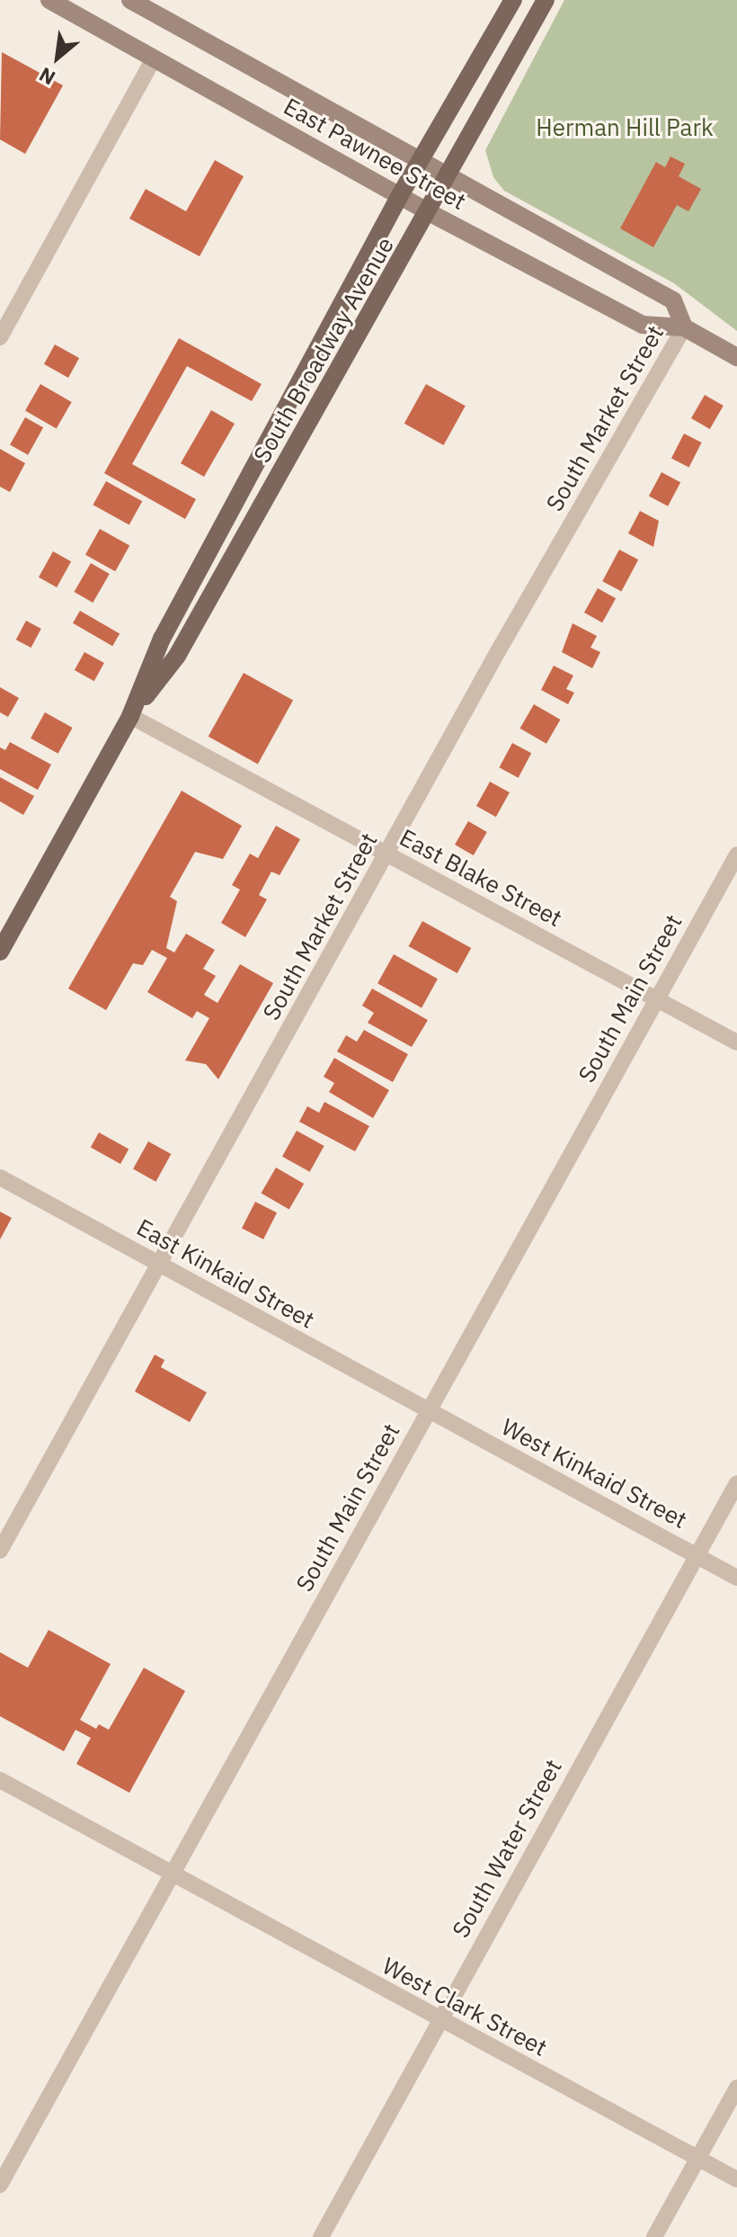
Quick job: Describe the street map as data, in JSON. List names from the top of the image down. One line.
{"streets":{"main road":["East Pawnee Street","South Broadway Avenue"],"street":["South Market Street","East Blake Street","South Main Street","East Kinkaid Street","West Kinkaid Street","South Water Street","West Clark Street"]},"crossings":[["East Pawnee Street","South Broadway Avenue"],["East Pawnee Street","South Market Street"],["South Broadway Avenue","East Blake Street"],["South Market Street","East Blake Street"],["South Market Street","East Kinkaid Street"],["East Blake Street","South Main Street"],["South Main Street","East Kinkaid Street"],["South Main Street","West Kinkaid Street"],["South Main Street","West Clark Street"],["East Kinkaid Street","West Kinkaid Street"],["West Kinkaid Street","South Water Street"],["South Water Street","West Clark Street"]],"parks":["Herman Hill Park"],"north":"bottom left"}
